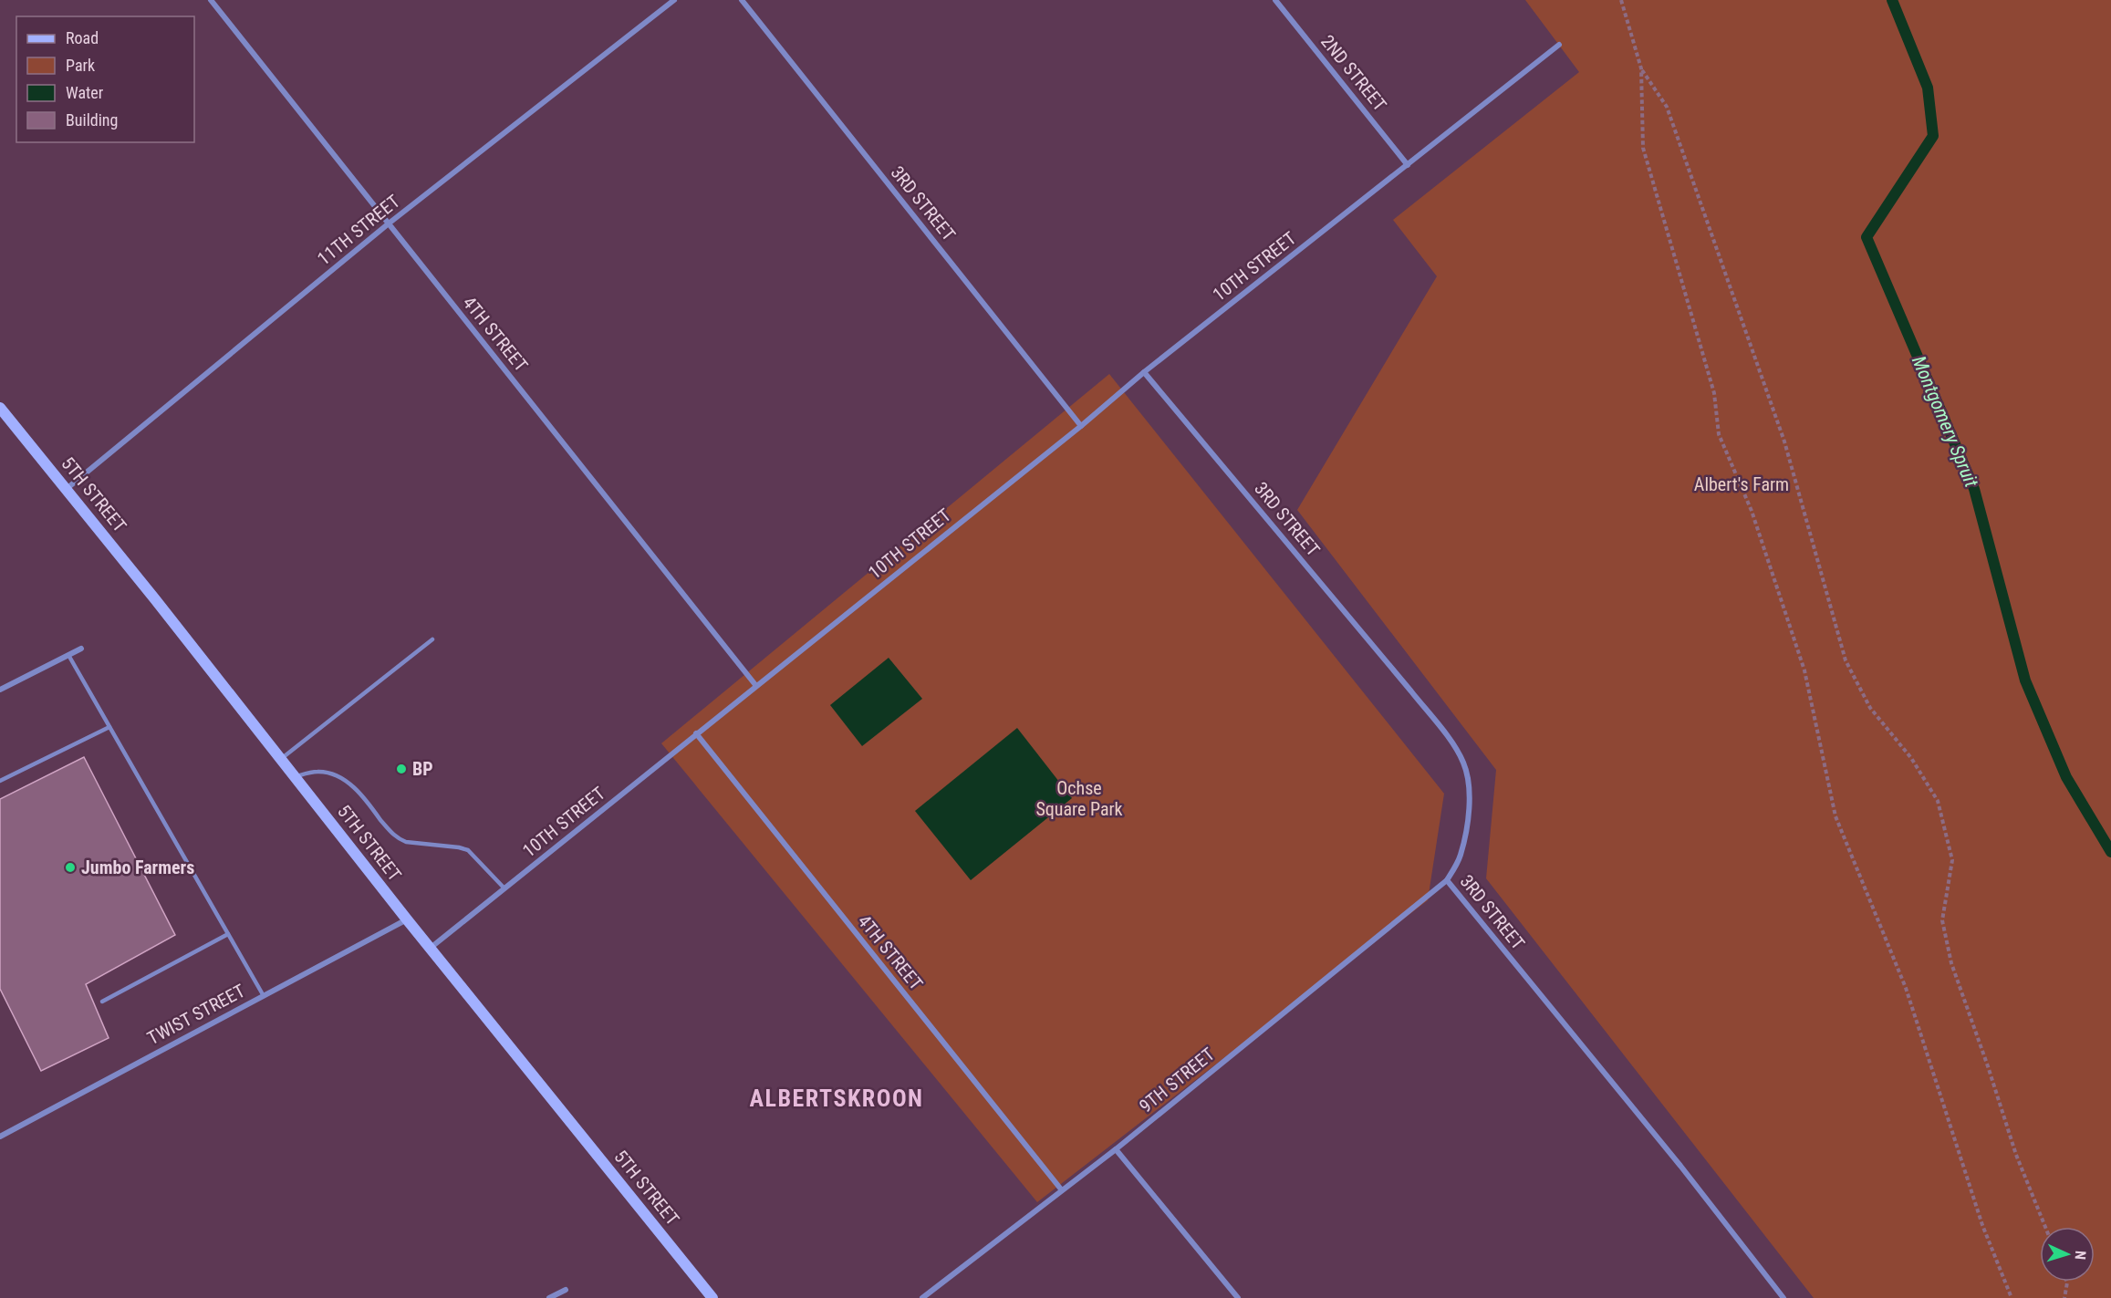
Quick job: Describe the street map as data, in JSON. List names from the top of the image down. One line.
{"streets":{"main road":["5TH STREET"],"street":["2ND STREET","3RD STREET","11TH STREET","10TH STREET","4TH STREET","TWIST STREET","9TH STREET"]},"crossings":[["2ND STREET","10TH STREET"],["3RD STREET","10TH STREET"],["3RD STREET","9TH STREET"],["11TH STREET","4TH STREET"],["11TH STREET","5TH STREET"],["10TH STREET","4TH STREET"],["10TH STREET","5TH STREET"],["4TH STREET","9TH STREET"],["5TH STREET","TWIST STREET"]],"districts":["ALBERTSKROON"],"water":["Montgomery Spruit"],"parks":["Albert's Farm","Ochse Square Park"],"places":["BP","Jumbo Farmers"],"legend":["Road","Park","Water","Building"],"north":"right"}
